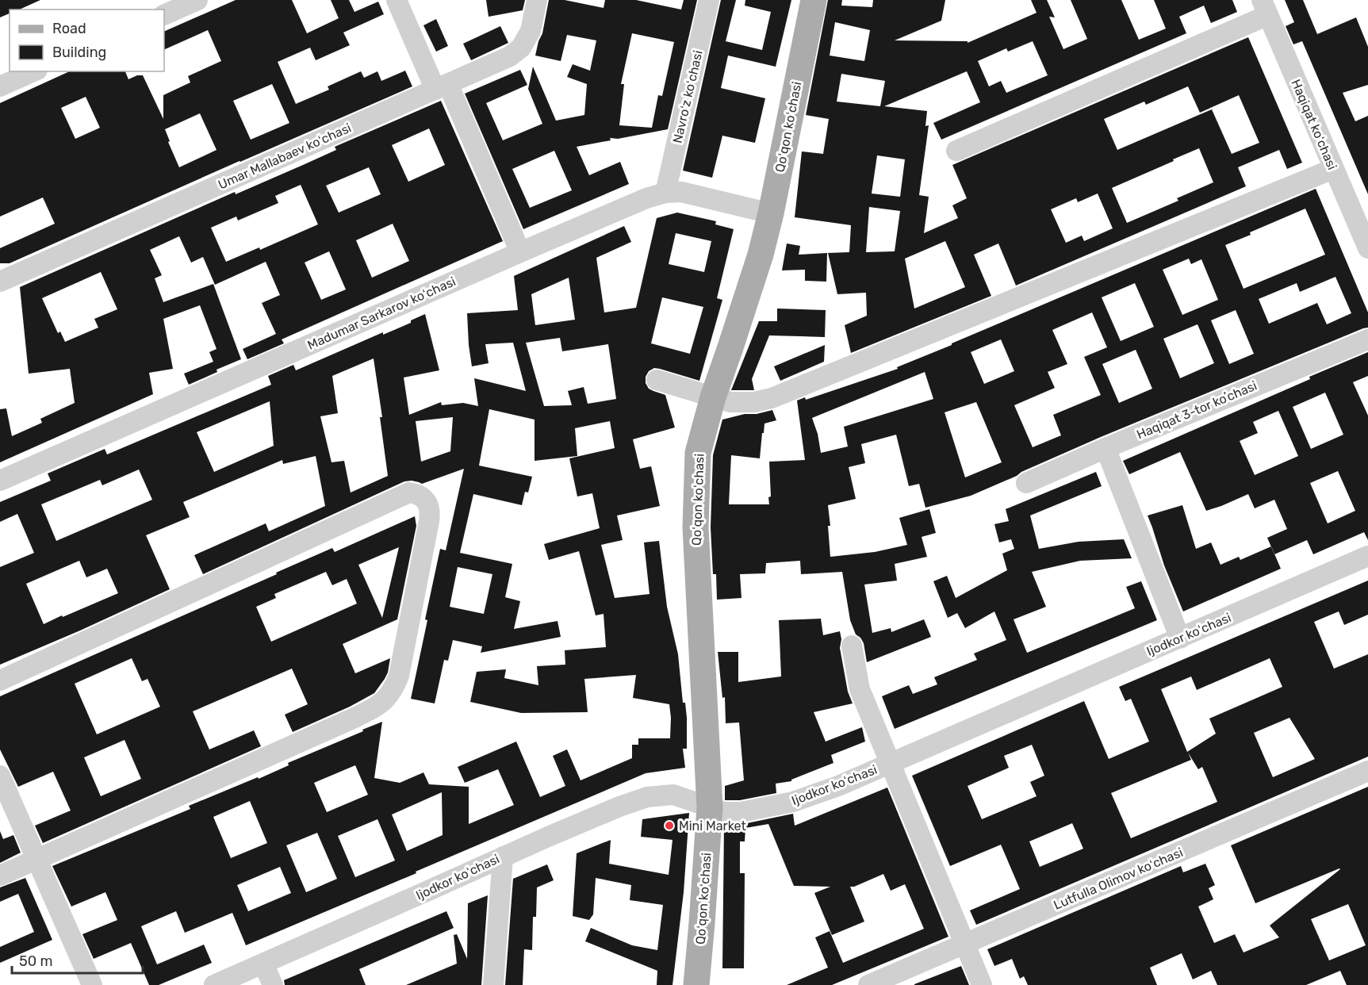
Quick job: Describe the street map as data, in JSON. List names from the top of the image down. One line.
{"streets":{"main road":["Qoʻqon koʻchasi"],"street":["Navroʻz koʻchasi","Haqiqat koʻchasi","Umar Mallabaev koʻchasi","Madumar Sarkarov koʻchasi","Haqiqat 3-tor koʼchasi","Ijodkor koʻchasi","Lutfulla Olimov koʻchasi"]},"crossings":[["Navroʻz koʻchasi","Madumar Sarkarov koʻchasi"],["Qoʻqon koʻchasi","Madumar Sarkarov koʻchasi"],["Qoʻqon koʻchasi","Ijodkor koʻchasi"]],"places":["Mini Market"],"legend":["Road","Building"],"scale_bar":"50 m"}
